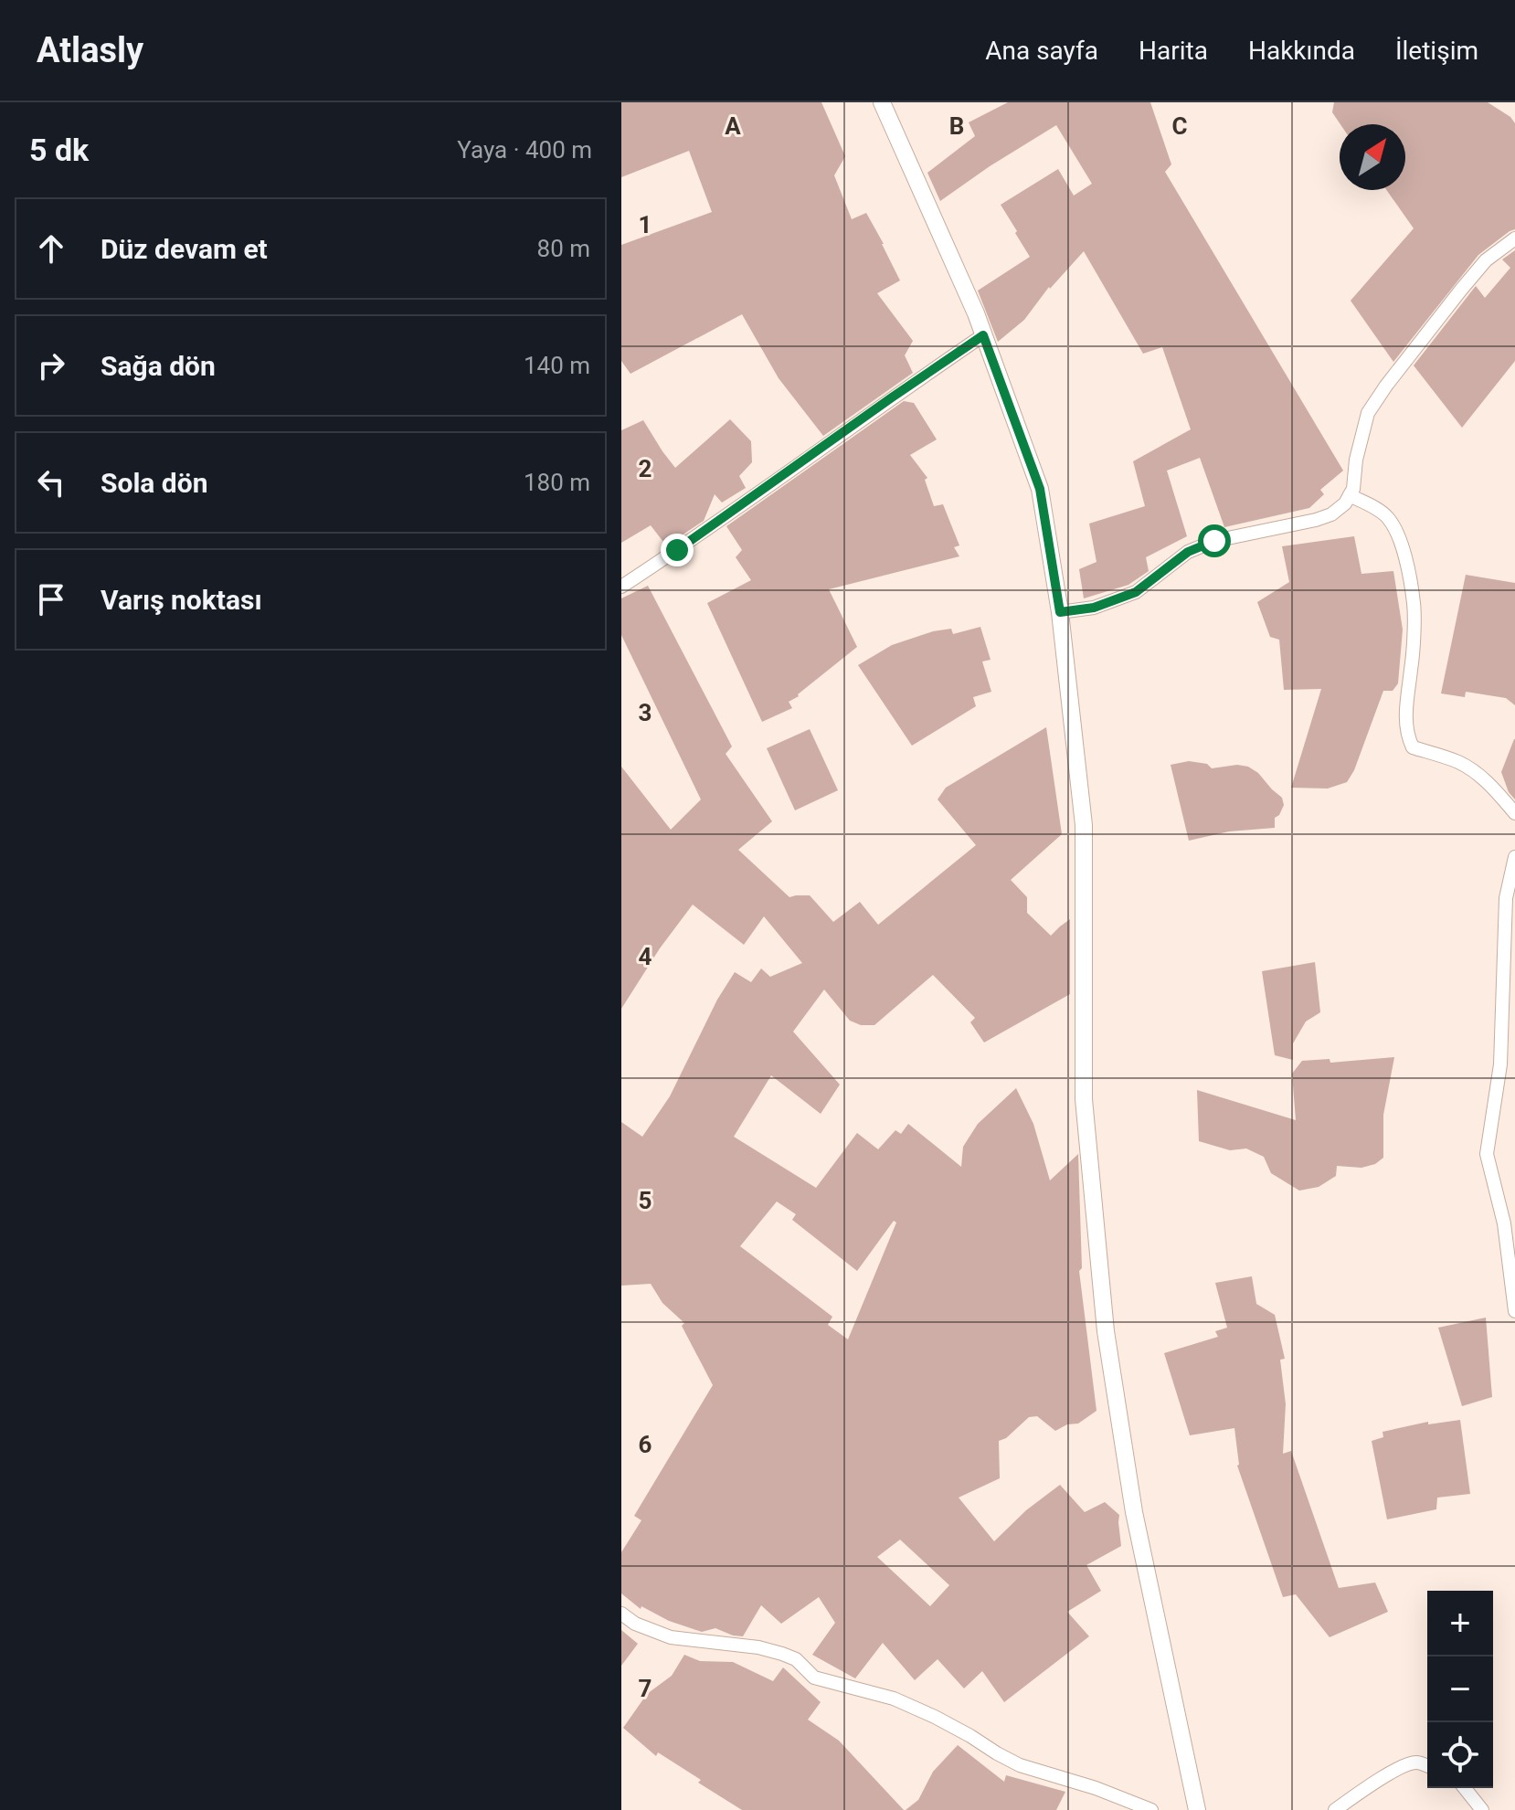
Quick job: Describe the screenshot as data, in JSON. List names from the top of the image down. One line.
{"north":"top right","page":{"header":"Atlasly","nav":["Ana sayfa","Harita","Hakkında","İletişim"],"heading":["5 dk","Yaya · 400 m"],"list":[["Düz devam et","80 m"],["Sağa dön","140 m"],["Sola dön","180 m"],"Varış noktası"],"map_buttons":["+","−"]},"grid":{"columns":["A","B","C"],"rows":["1","2","3","4","5","6","7"]}}
